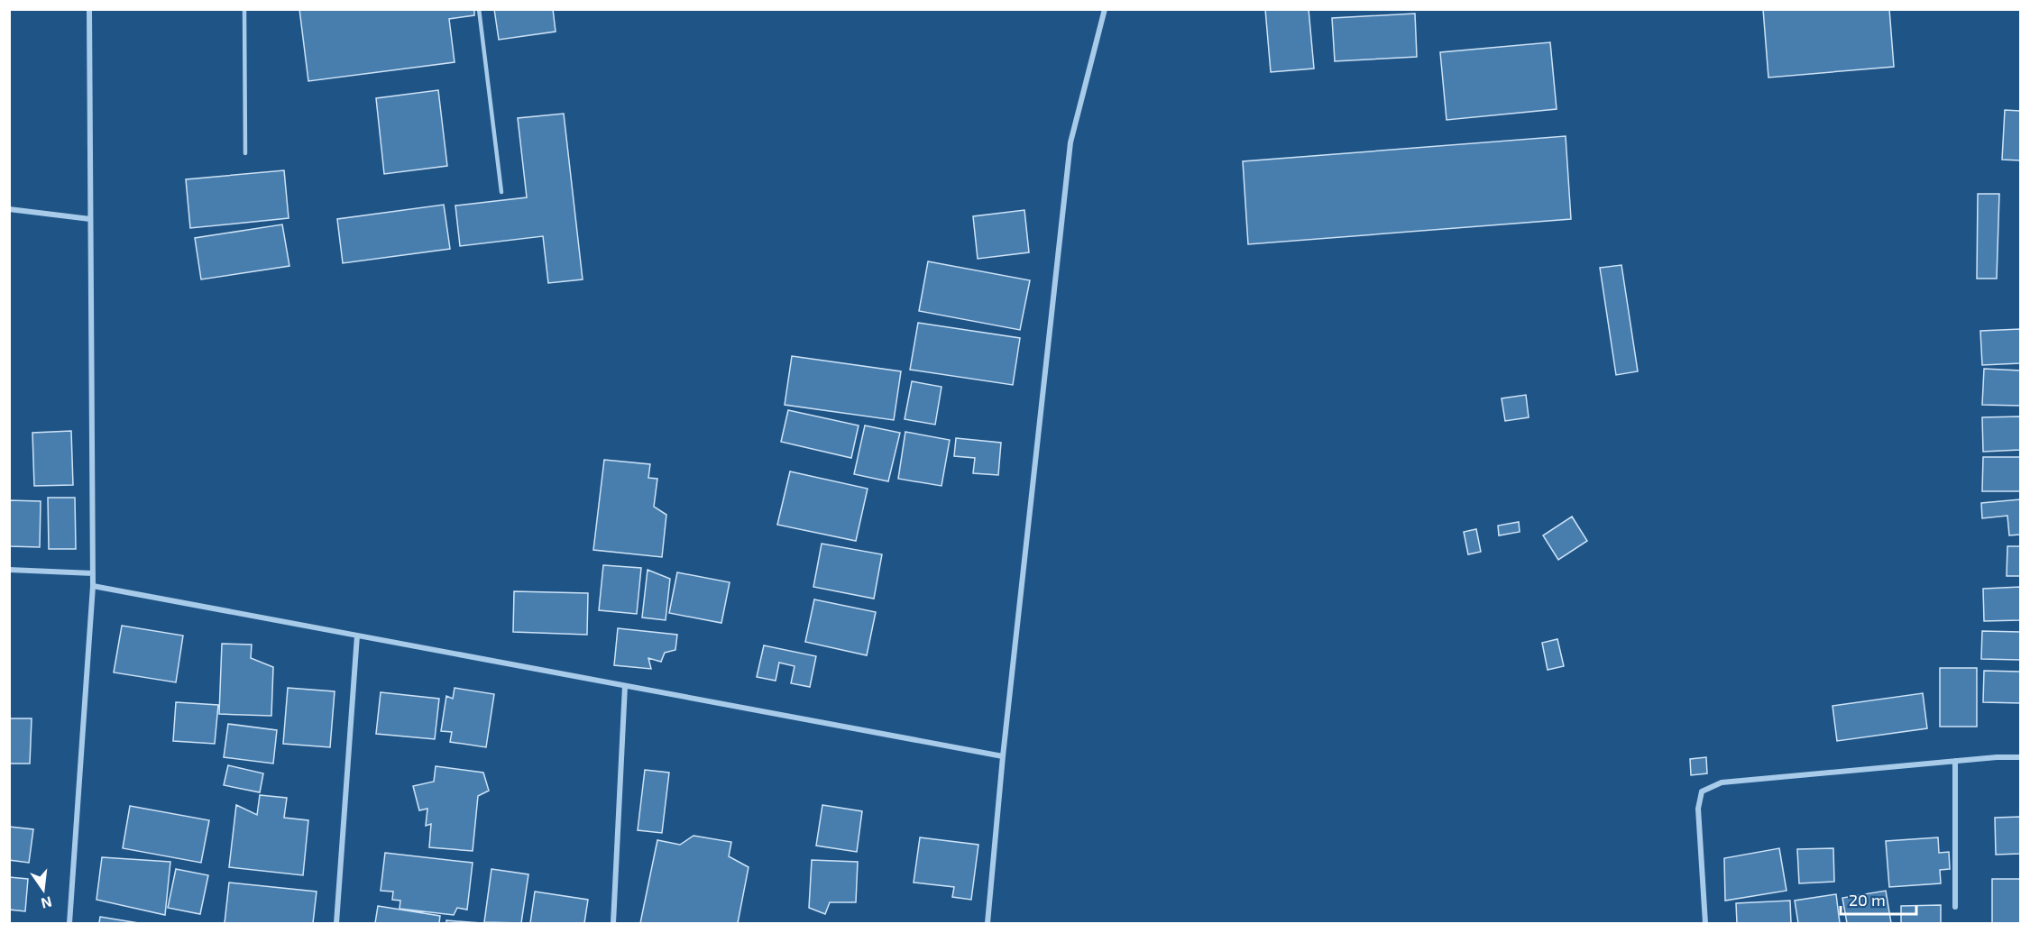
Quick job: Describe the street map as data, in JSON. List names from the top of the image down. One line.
{"scale_bar":"20 m","north":"bottom"}
